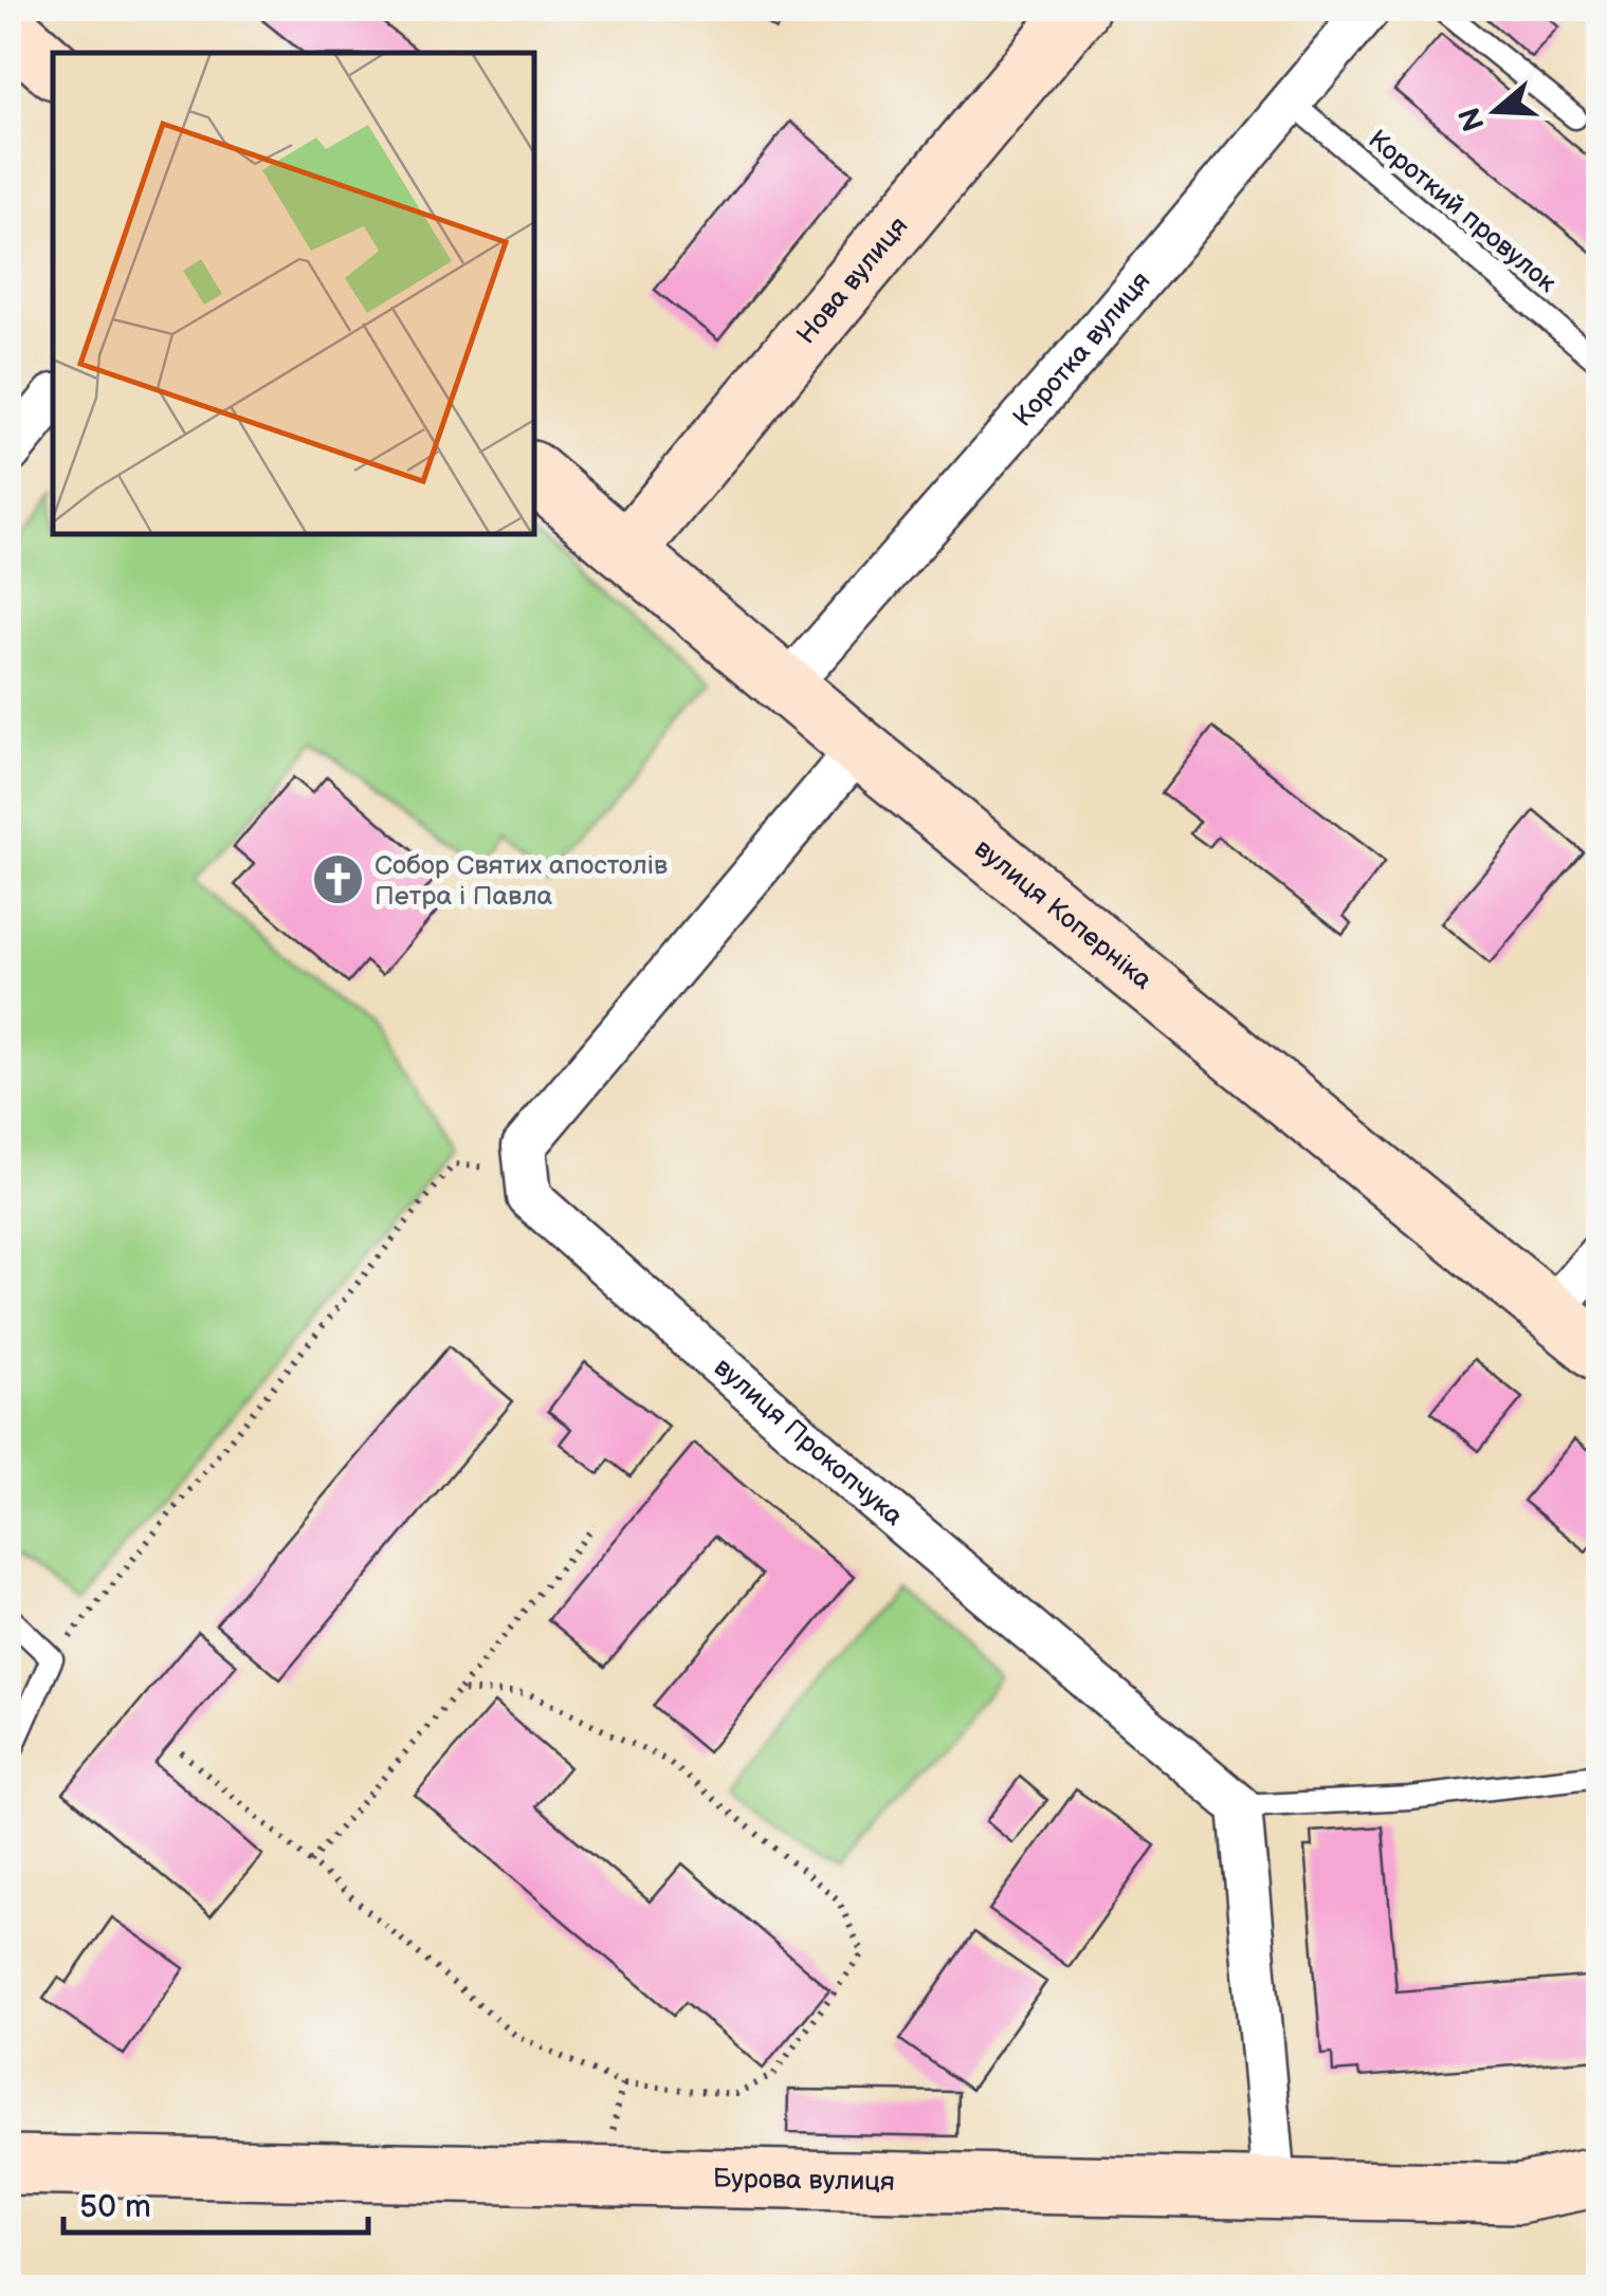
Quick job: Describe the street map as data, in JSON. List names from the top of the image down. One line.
{"streets":{"main road":["Нова вулиця","вулиця Коперніка","Бурова вулиця"],"street":["Коротка вулиця","вулиця Прокопчука"],"lane":["Короткий провулок"]},"crossings":[["Короткий провулок","Коротка вулиця"],["Нова вулиця","вулиця Коперніка"],["Коротка вулиця","вулиця Коперніка"]],"places":{"church":["Собор Святих апостолів Петра і Павла"]},"scale_bar":"50 m","north":"left"}
